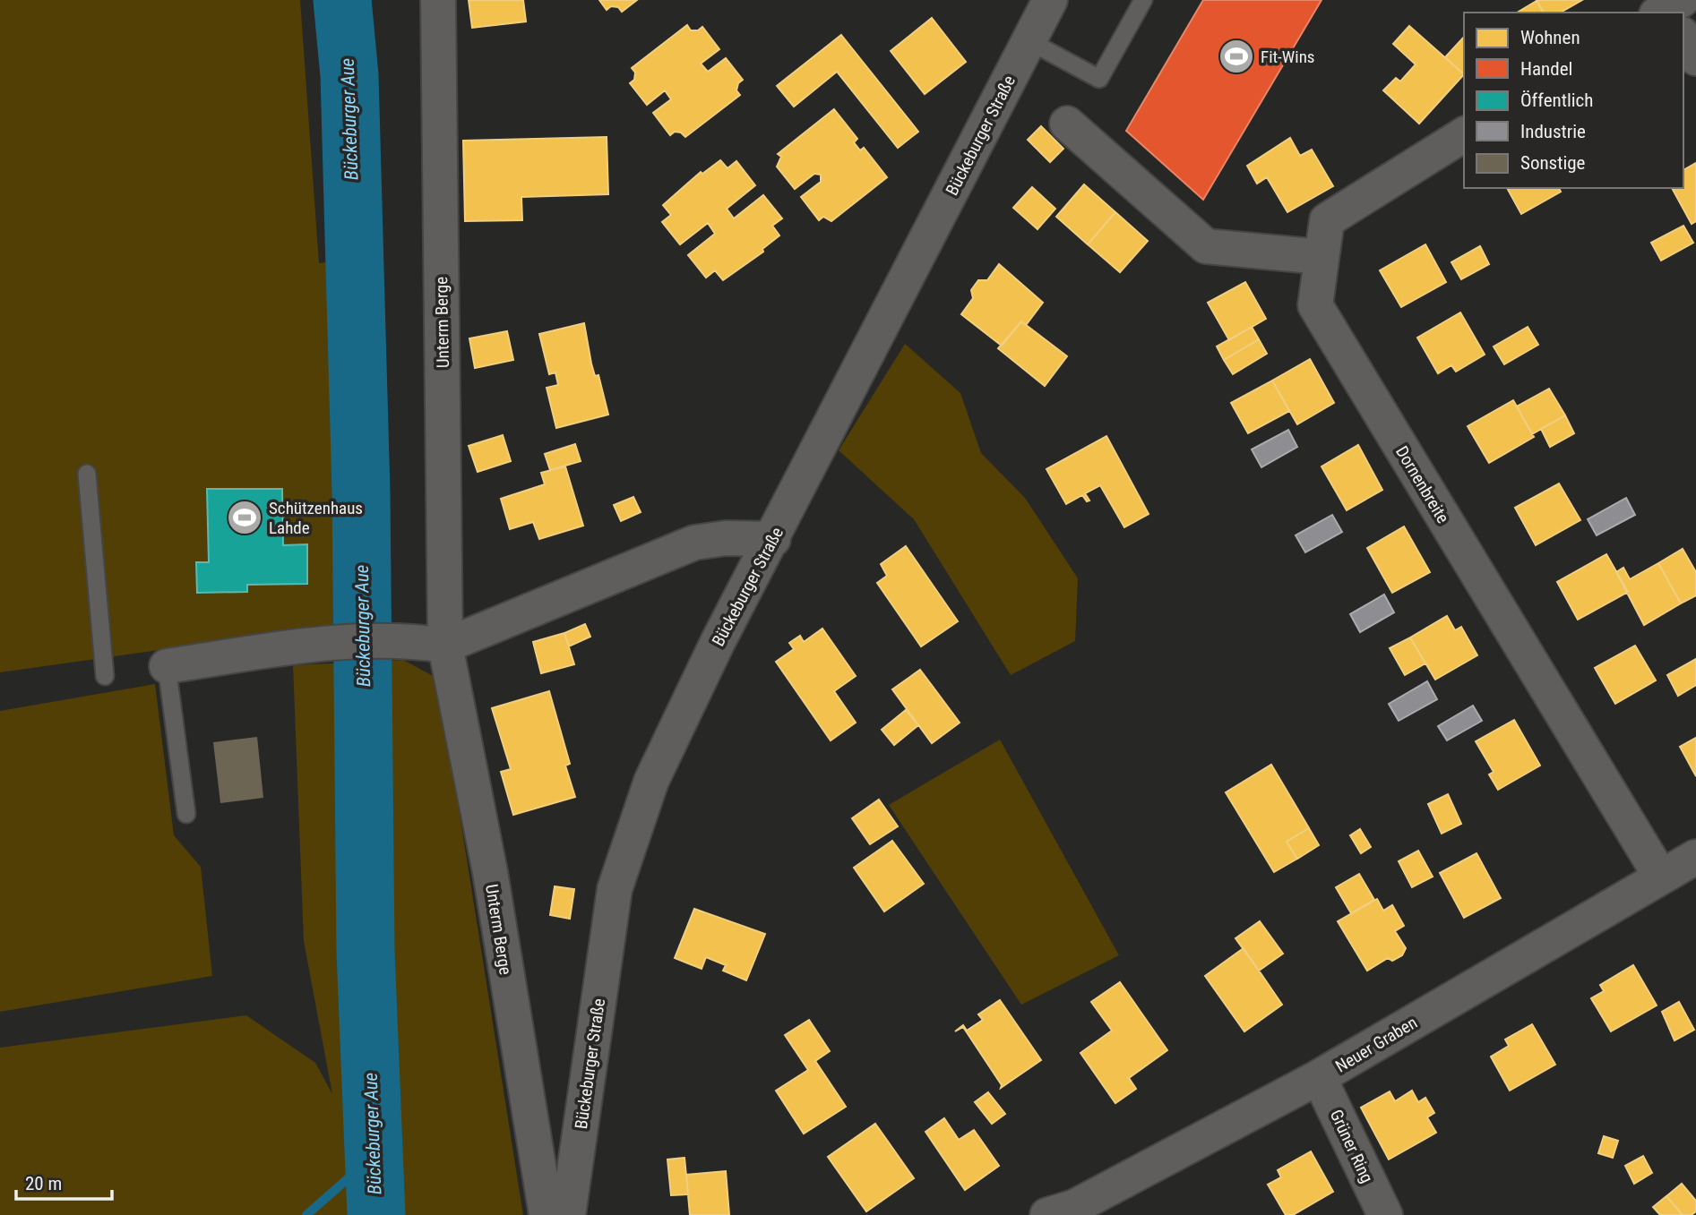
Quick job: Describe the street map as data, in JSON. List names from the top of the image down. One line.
{"streets":{"street":["Bückeburger Straße","Unterm Berge","Dornenbreite","Neuer Graben","Grüner Ring"]},"crossings":[["Dornenbreite","Neuer Graben"],["Neuer Graben","Grüner Ring"]],"water":["Bückeburger Aue"],"places":{"sports":["Fit-Wins","Schützenhaus Lahde"]},"legend":["Wohnen","Handel","Öffentlich","Industrie","Sonstige"],"scale_bar":"20 m"}
